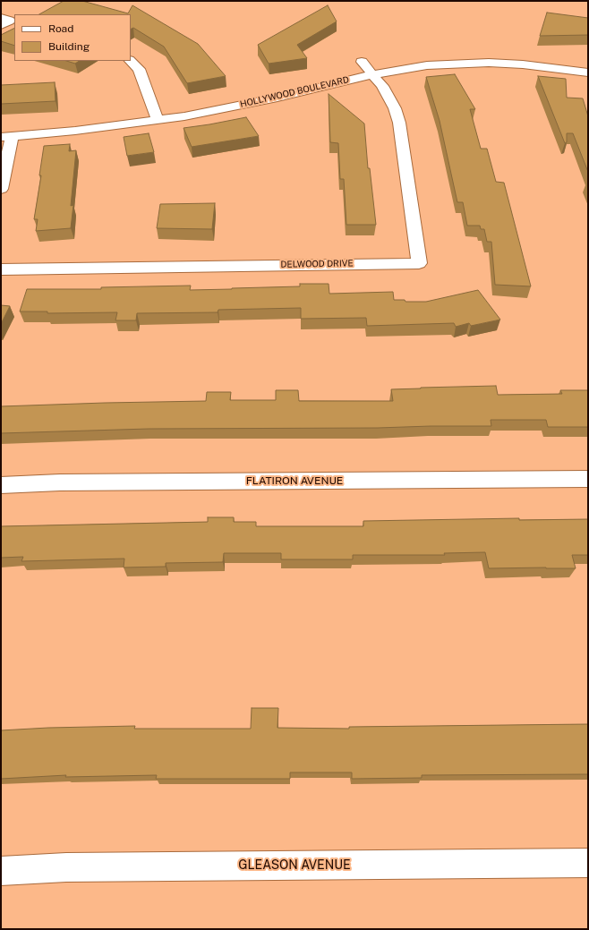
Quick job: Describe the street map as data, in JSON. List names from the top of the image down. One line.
{"streets":{"street":["HOLLYWOOD BOULEVARD","DELWOOD DRIVE","FLATIRON AVENUE","GLEASON AVENUE"]},"crossings":[["HOLLYWOOD BOULEVARD","DELWOOD DRIVE"]],"legend":["Road","Building"]}
